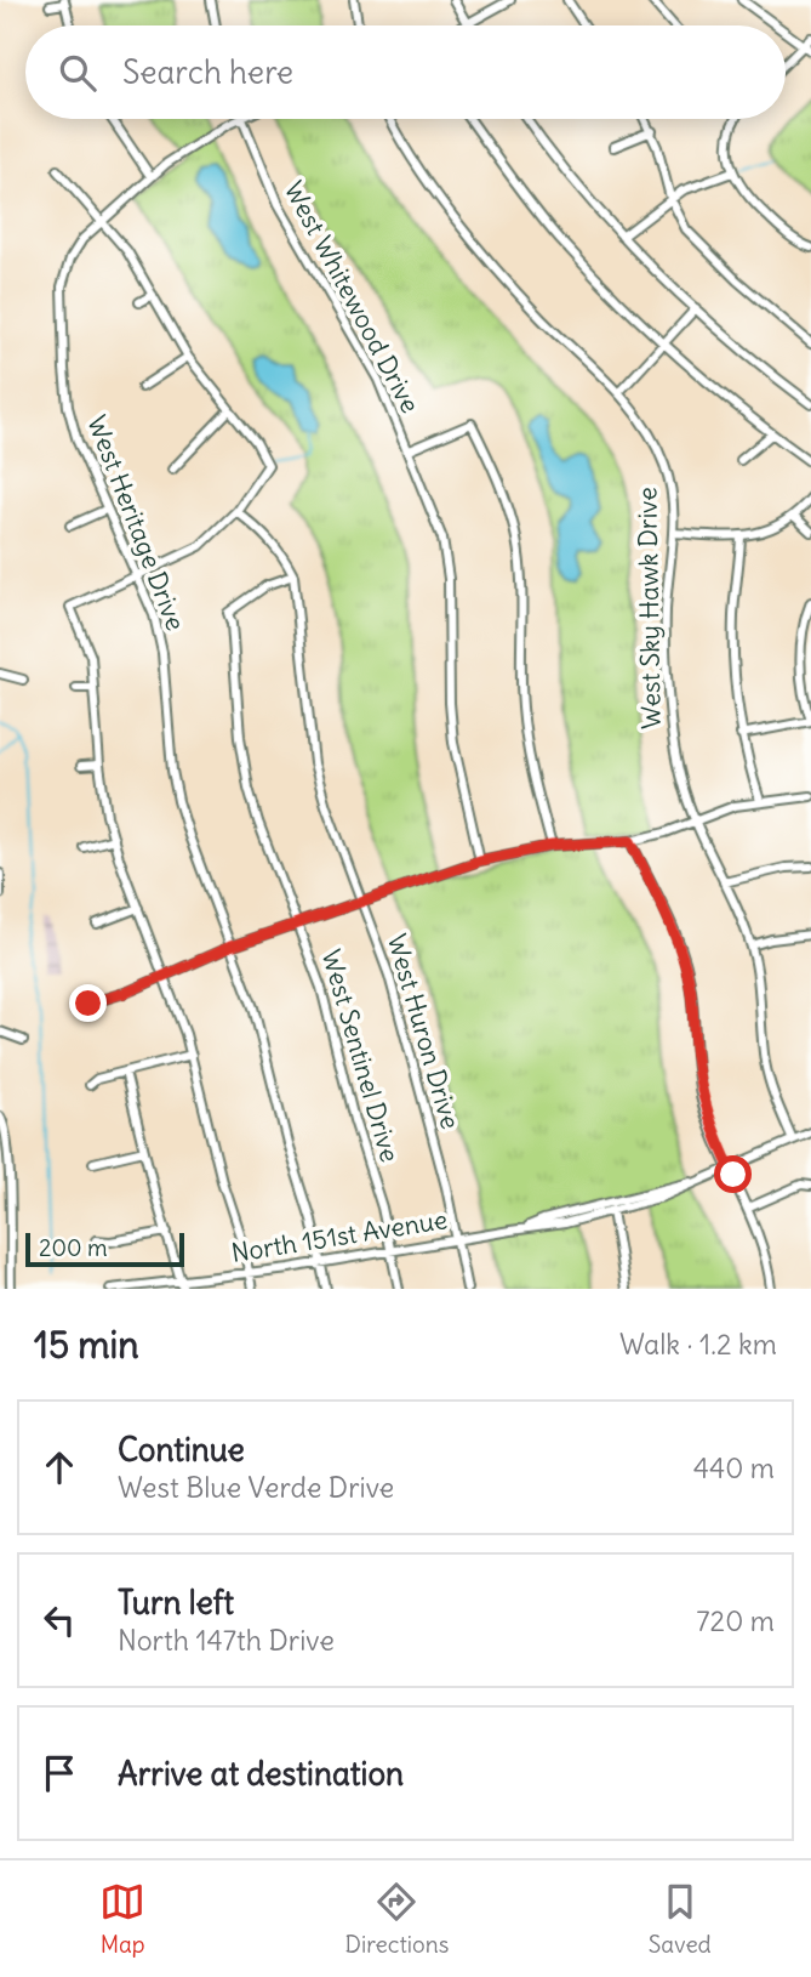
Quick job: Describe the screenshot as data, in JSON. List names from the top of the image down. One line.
{"streets":{"street":["West Whitewood Drive","West Heritage Drive","West Sky Hawk Drive","West Huron Drive","West Sentinel Drive","North 151st Avenue"]},"crossings":[["West Heritage Drive","North 151st Avenue"],["West Sky Hawk Drive","North 151st Avenue"],["West Huron Drive","West Sentinel Drive"],["West Huron Drive","North 151st Avenue"],["West Sentinel Drive","North 151st Avenue"]],"scale_bar":"200 m","page":{"search":"Search here","scale":"200 m","heading":["15 min","Walk · 1.2 km"],"list":[["Continue","West Blue Verde Drive","440 m"],["Turn left","North 147th Drive","720 m"],"Arrive at destination"],"nav":["Map","Directions","Saved"]}}
